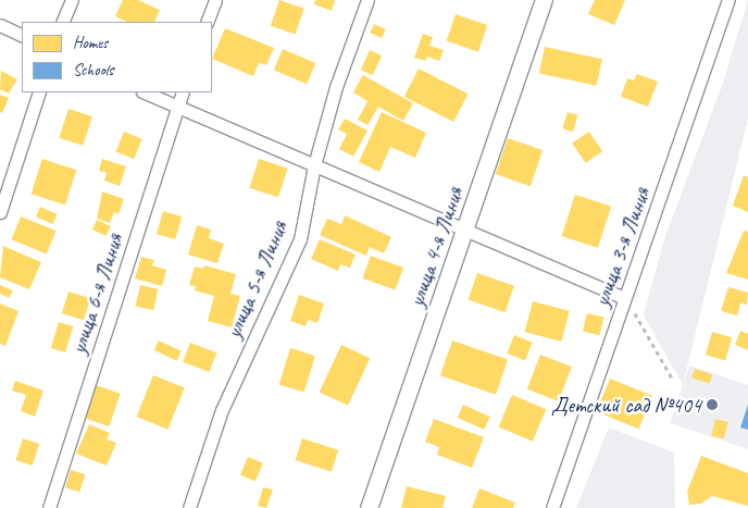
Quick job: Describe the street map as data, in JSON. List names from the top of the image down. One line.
{"streets":{"street":["улица 4-я Линия","улица 3-я Линия","улица 5-я Линия","улица 6-я Линия"]},"places":["Детский сад №404"],"legend":["Homes","Schools"]}
